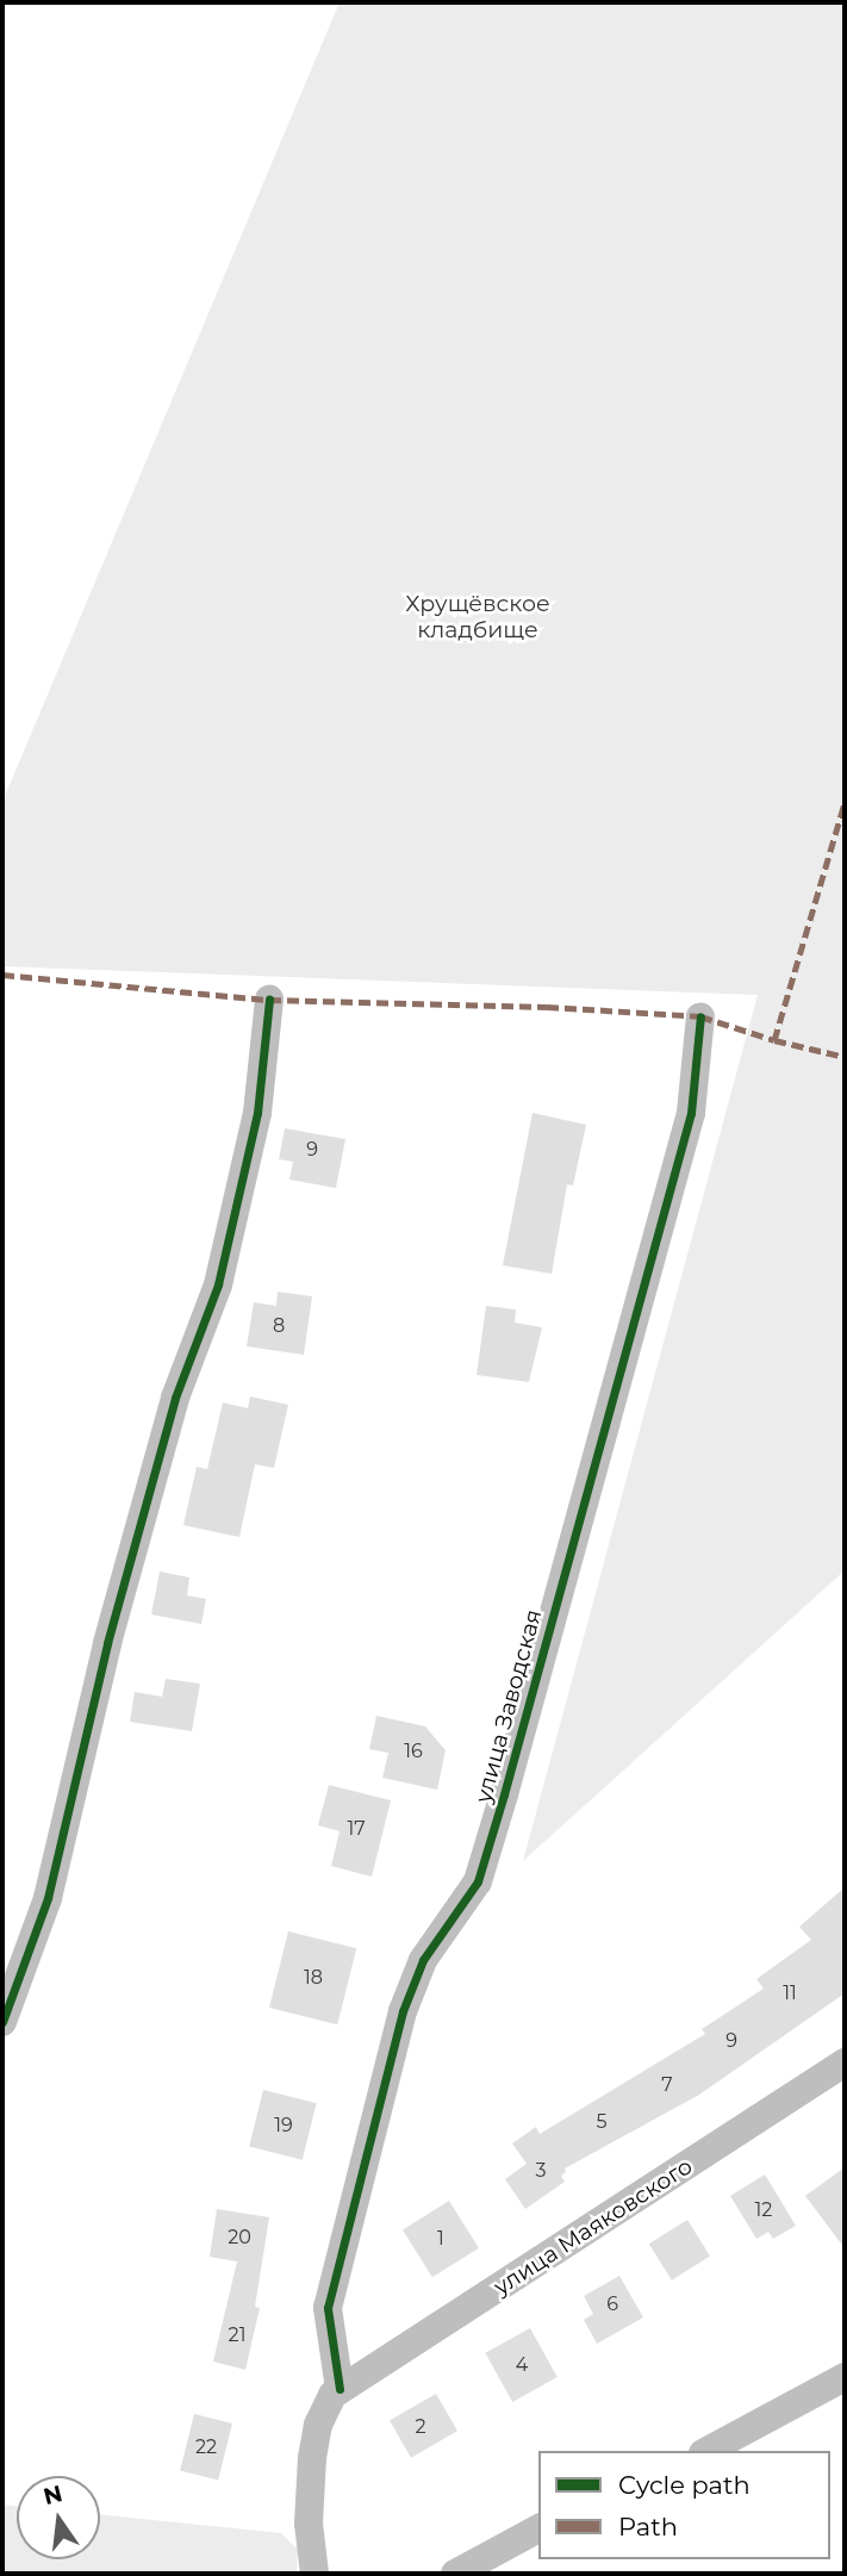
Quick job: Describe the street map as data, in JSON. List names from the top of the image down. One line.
{"streets":{"street":["улица Заводская","улица Маяковского"]},"crossings":[["улица Заводская","улица Маяковского"]],"parks":["Хрущёвское кладбище"],"house_numbers":["9","8","16","17","18","11","9","7","5","19","3","12","20","1","6","21","4","2","22"],"legend":["Cycle path","Path"],"north":"top"}
